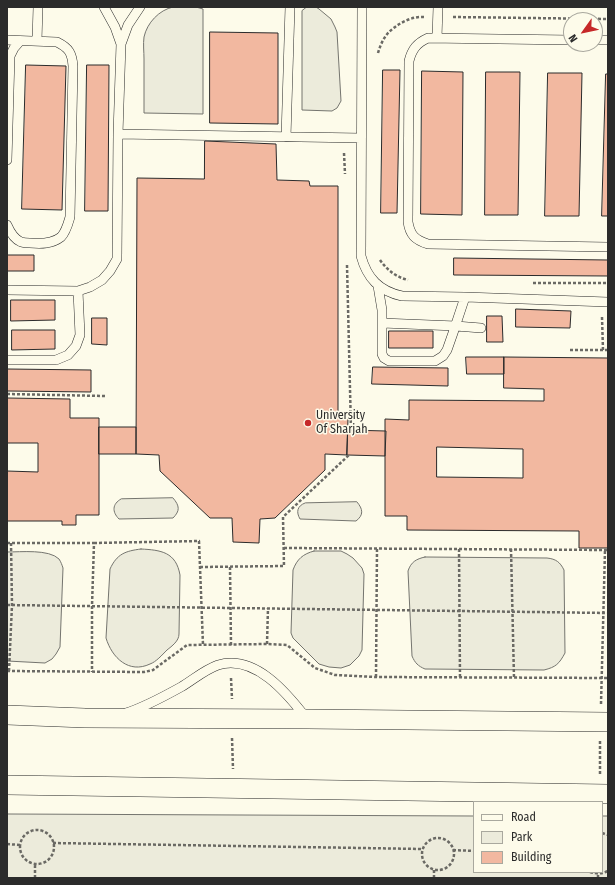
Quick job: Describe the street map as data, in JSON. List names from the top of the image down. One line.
{"places":["University Of Sharjah"],"legend":["Road","Park","Building"],"north":"bottom left"}
